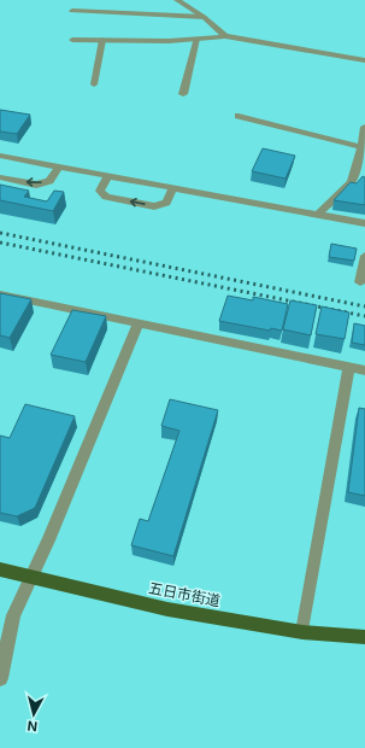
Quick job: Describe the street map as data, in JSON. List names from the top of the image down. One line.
{"streets":{"main road":["五日市街道"]},"north":"bottom"}
